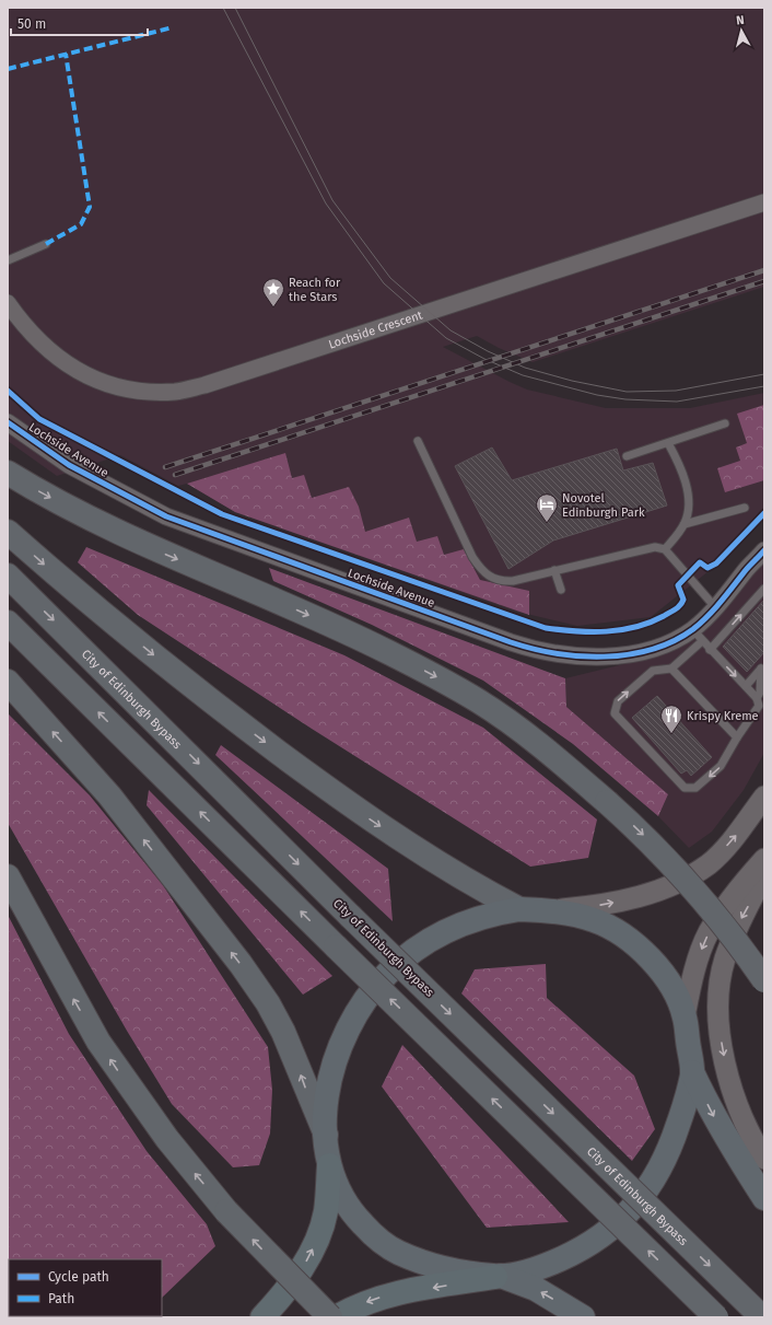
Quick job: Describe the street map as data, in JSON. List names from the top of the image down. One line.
{"streets":{"main road":["City of Edinburgh Bypass"],"street":["Lochside Crescent","Lochside Avenue"]},"places":{"place":["Reach for the Stars"],"hotel":["Novotel Edinburgh Park"],"restaurant":["Krispy Kreme"]},"legend":["Cycle path","Path"],"scale_bar":"50 m","north":"top"}
